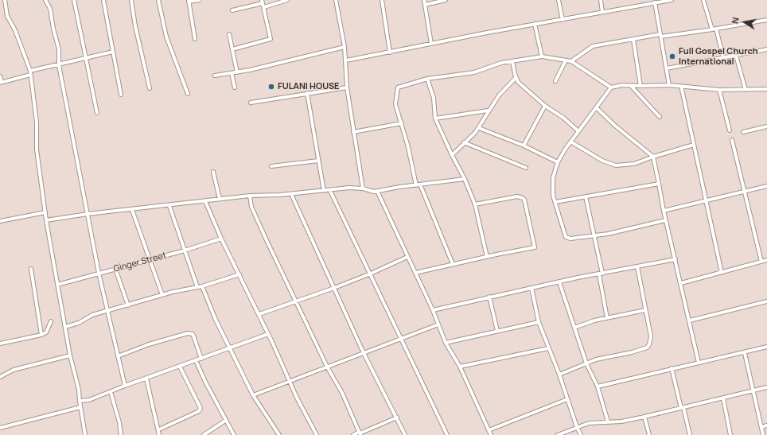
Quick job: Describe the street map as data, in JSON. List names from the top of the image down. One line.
{"streets":{"street":["Ginger Street"]},"places":["Full Gospel Church International","FULANI HOUSE"],"north":"left"}
